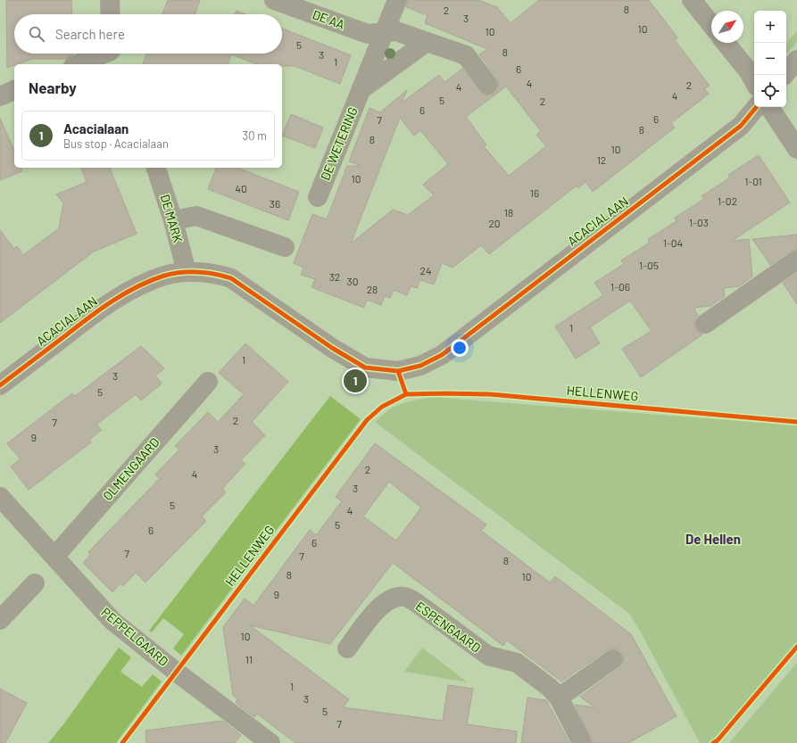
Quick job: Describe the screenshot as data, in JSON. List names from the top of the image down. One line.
{"streets":{"street":["DE AA","DE WETERING","DE MARK","ACACIALAAN","OLMENGAARD","ESPENGAARD","PEPPELGAARD"],"cycle path":["HELLENWEG"]},"crossings":[["DE AA","DE WETERING"],["DE MARK","ACACIALAAN"],["OLMENGAARD","PEPPELGAARD"]],"districts":["De Hellen"],"house_numbers":["8","2","3","10","10","5","8","3","1","6","4","2","4","4","5","2","6","6","7","8","8","10","12","10","1-01","40","16","1-02","36","18","1-03","20","1-04","1-05","24","32","30","1-06","28","1","1","3","5","2","7","9","3","2","4","3","5","4","5","6","6","7","7","8","8","10","9","10","11","1","3","5","7"],"north":"top right","page":{"map_buttons":["+","−"],"search":"Search here","heading":"Nearby","list":[{"mark":"1","name":"Acacialaan","note":"Bus stop · Acacialaan","value":"30 m"}],"pins":"1"}}
